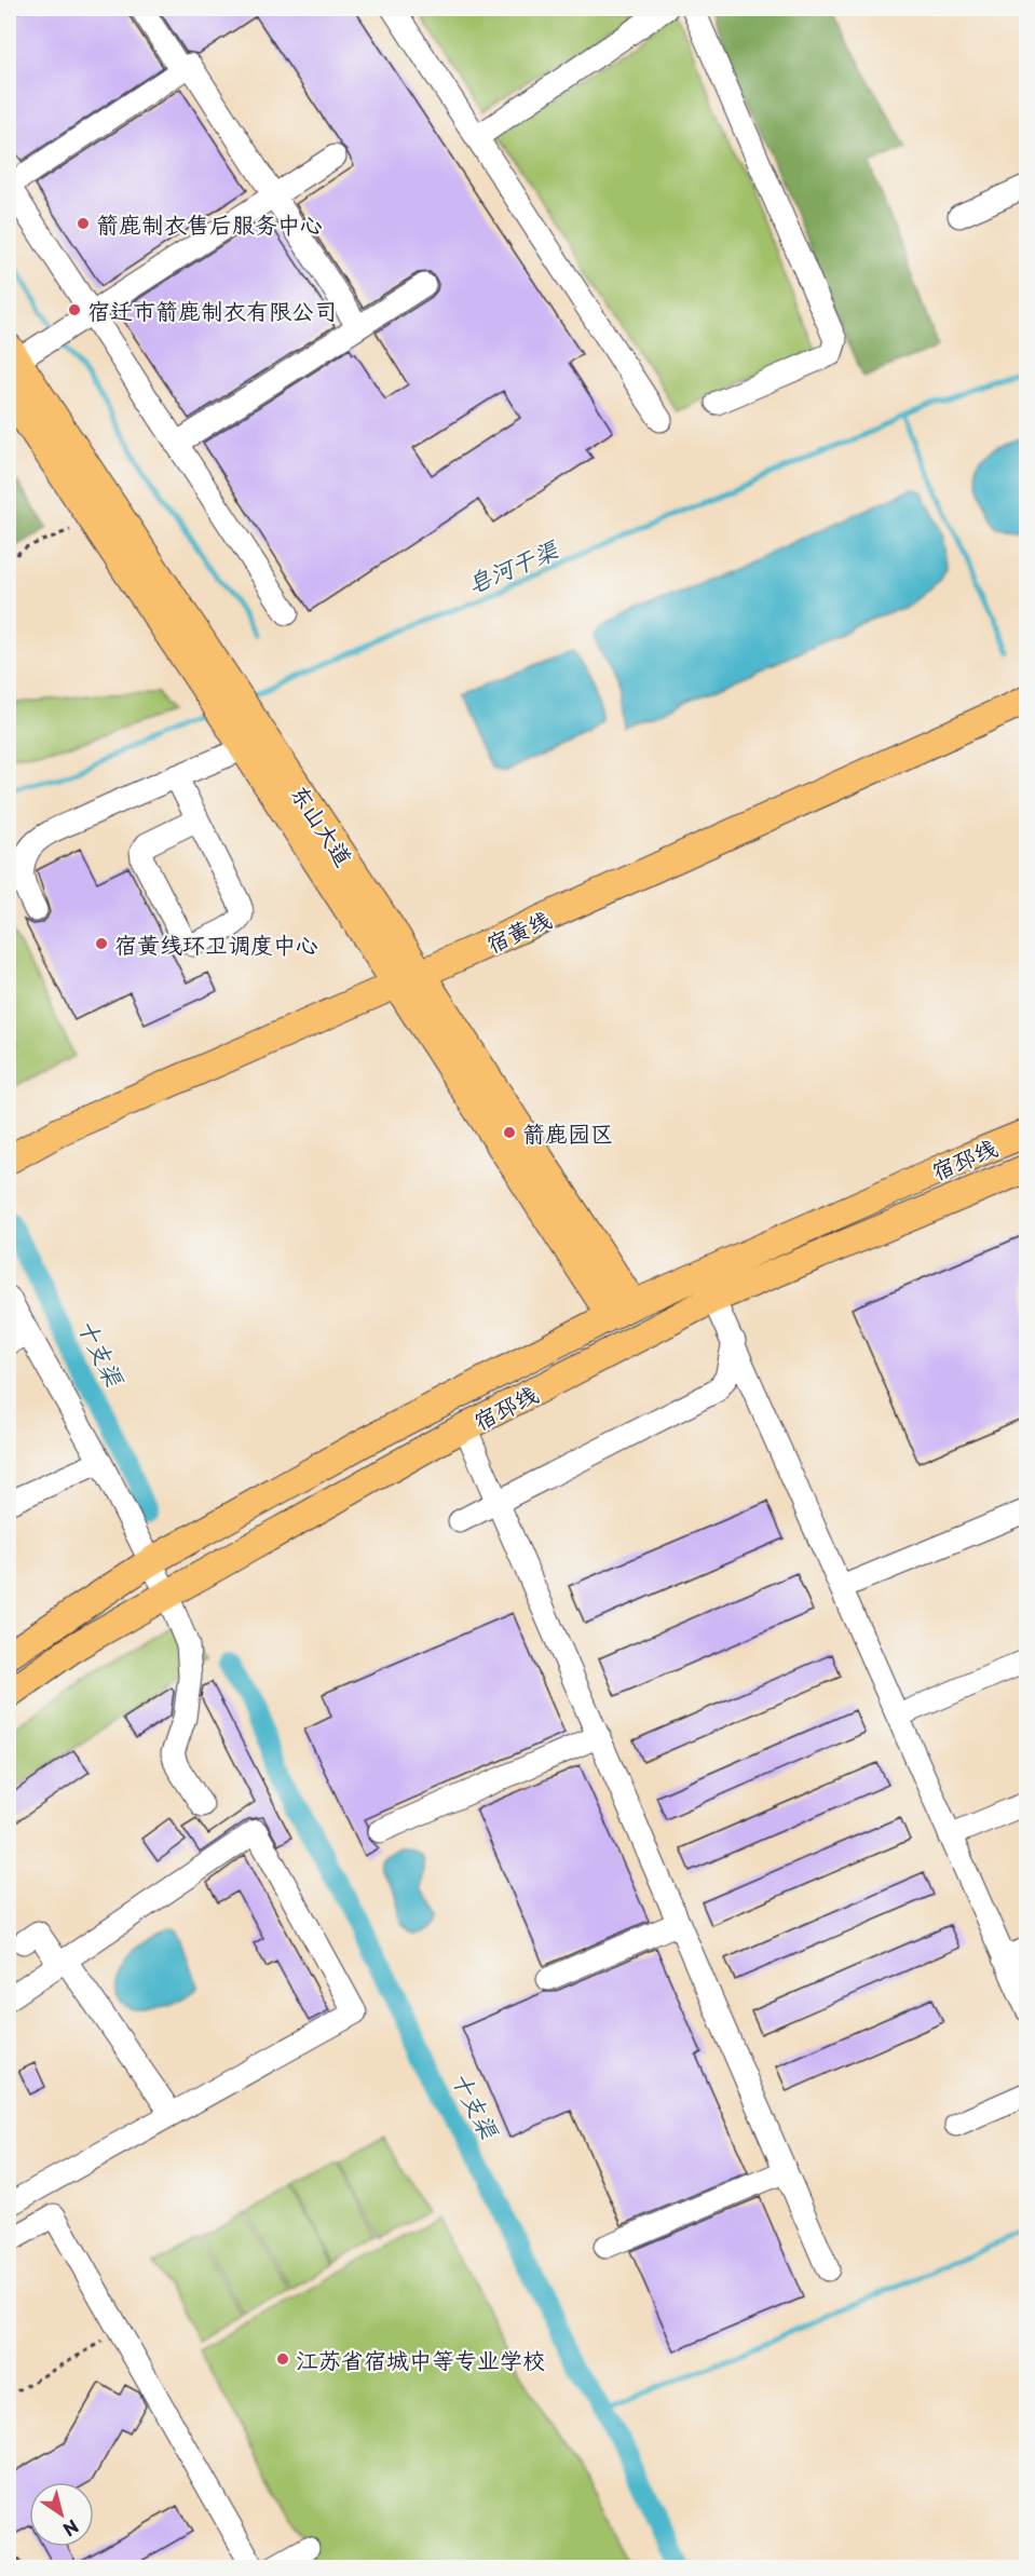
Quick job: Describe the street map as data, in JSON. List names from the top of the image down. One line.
{"streets":{"main road":["东山大道","宿黄线","宿邳线"]},"crossings":[["东山大道","宿黄线"],["东山大道","宿邳线"]],"water":["皂河干渠","十支渠"],"places":["箭鹿制衣售后服务中心","宿迁市箭鹿制衣有限公司","宿黄线环卫调度中心","箭鹿园区","江苏省宿城中等专业学校"],"north":"bottom right"}
